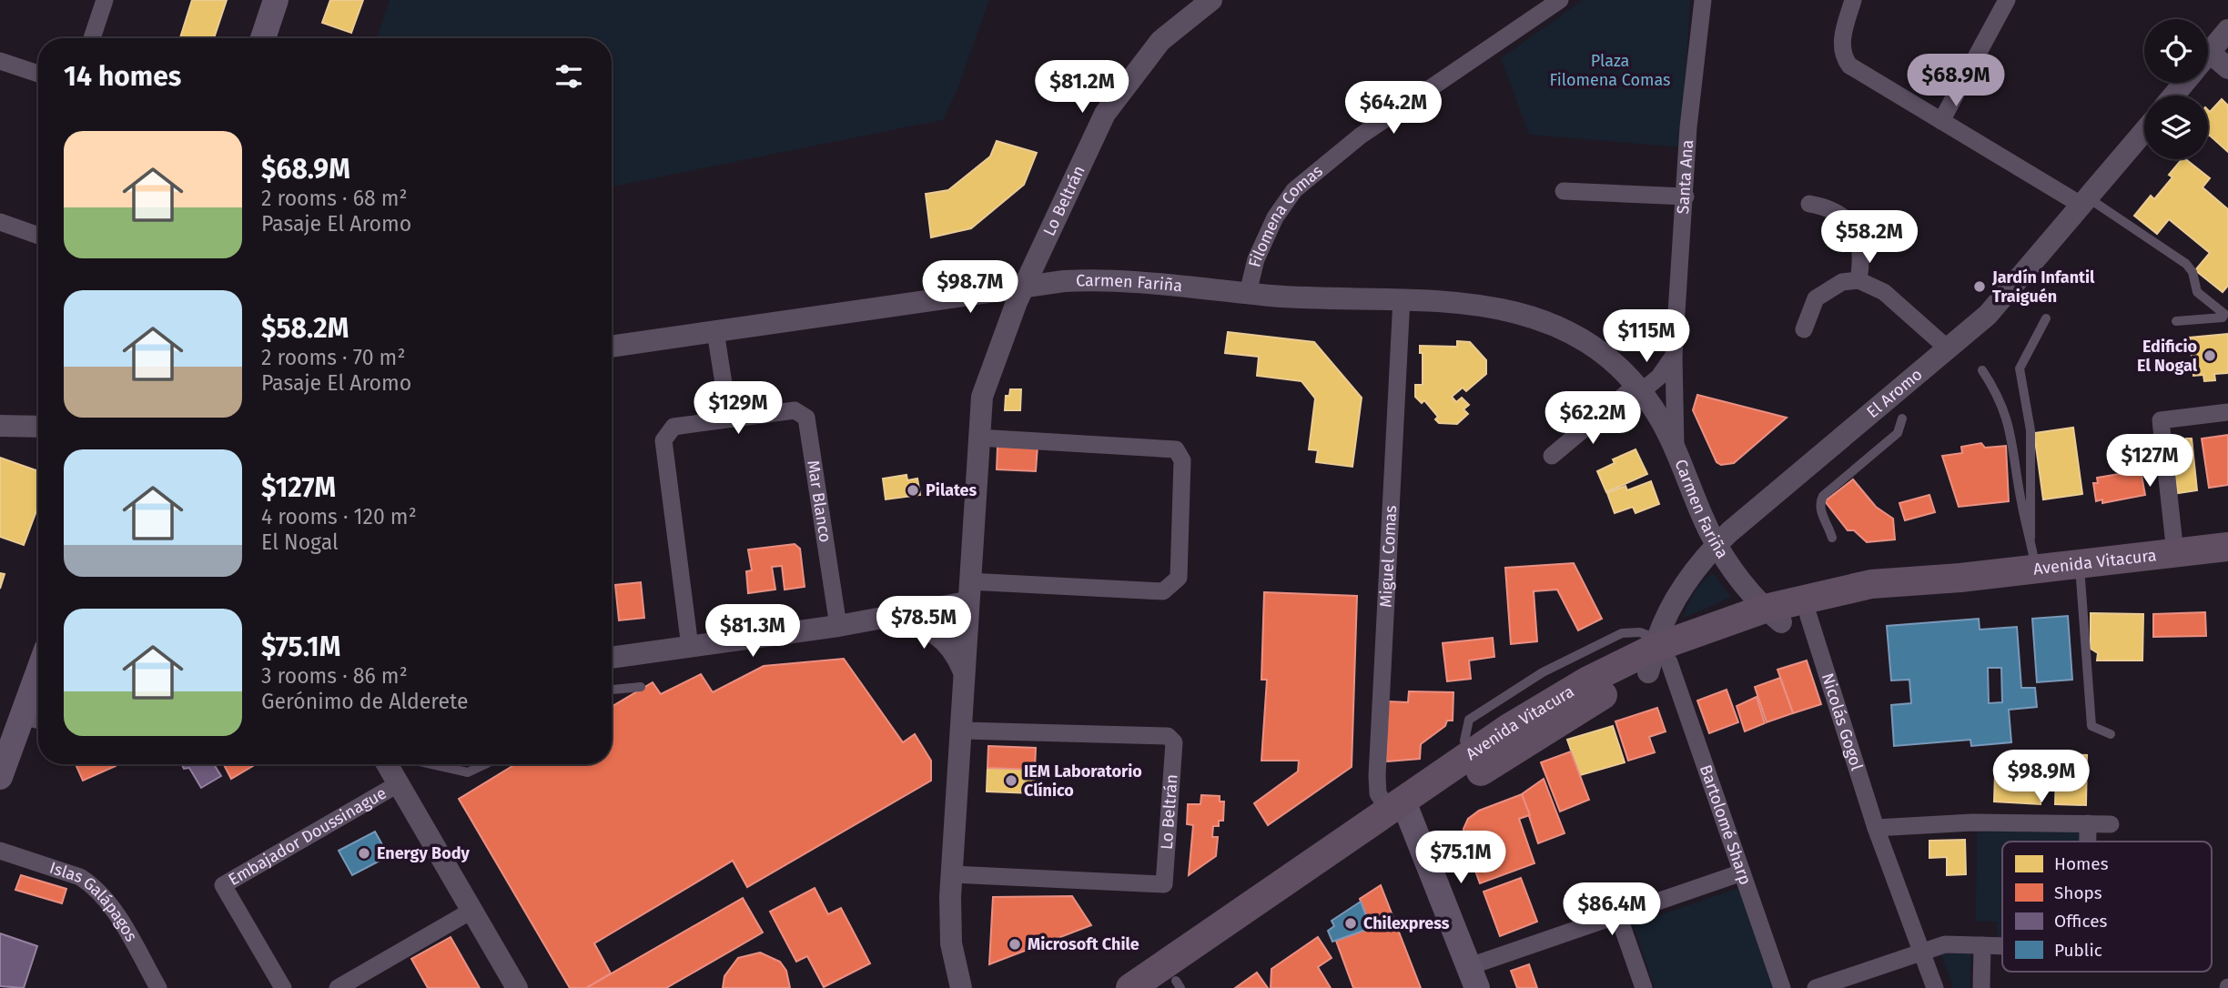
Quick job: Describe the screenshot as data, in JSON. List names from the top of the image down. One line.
{"streets":{"main road":["Avenida Vitacura"],"street":["Santa Ana","Lo Beltrán","Filomena Comas","Carmen Fariña","El Aromo","Mar Blanco","Miguel Comas","Nicolás Gogol","Bartolomé Sharp","Embajador Doussinague","Islas Galápagos"]},"crossings":[["Santa Ana","Carmen Fariña"],["Lo Beltrán","Carmen Fariña"],["Filomena Comas","Carmen Fariña"],["Carmen Fariña","El Aromo"],["Carmen Fariña","Miguel Comas"],["Carmen Fariña","Avenida Vitacura"],["Carmen Fariña","Nicolás Gogol"],["El Aromo","Avenida Vitacura"],["El Aromo","Bartolomé Sharp"],["Miguel Comas","Avenida Vitacura"],["Avenida Vitacura","Nicolás Gogol"],["Avenida Vitacura","Bartolomé Sharp"]],"parks":["Plaza Filomena Comas"],"places":["Jardín Infantil Traiguén","Edificio El Nogal","Pilates","IEM Laboratorio Clínico","Energy Body","Chilexpress","Microsoft Chile"],"legend":["Homes","Shops","Offices","Public"],"page":{"heading":"14 homes","price":["$68.9M","$81.2M","$64.2M","$58.2M","$98.7M","$115M","$129M","$62.2M","$127M","$78.5M","$81.3M","$98.9M","$75.1M","$86.4M"],"list":[{"name":"$68.9M","note":"2 rooms · 68 m² · Pasaje El Aromo"},{"name":"$58.2M","note":"2 rooms · 70 m² · Pasaje El Aromo"},{"name":"$127M","note":"4 rooms · 120 m² · El Nogal"},{"name":"$75.1M","note":"3 rooms · 86 m² · Gerónimo de Alderete"}]}}
